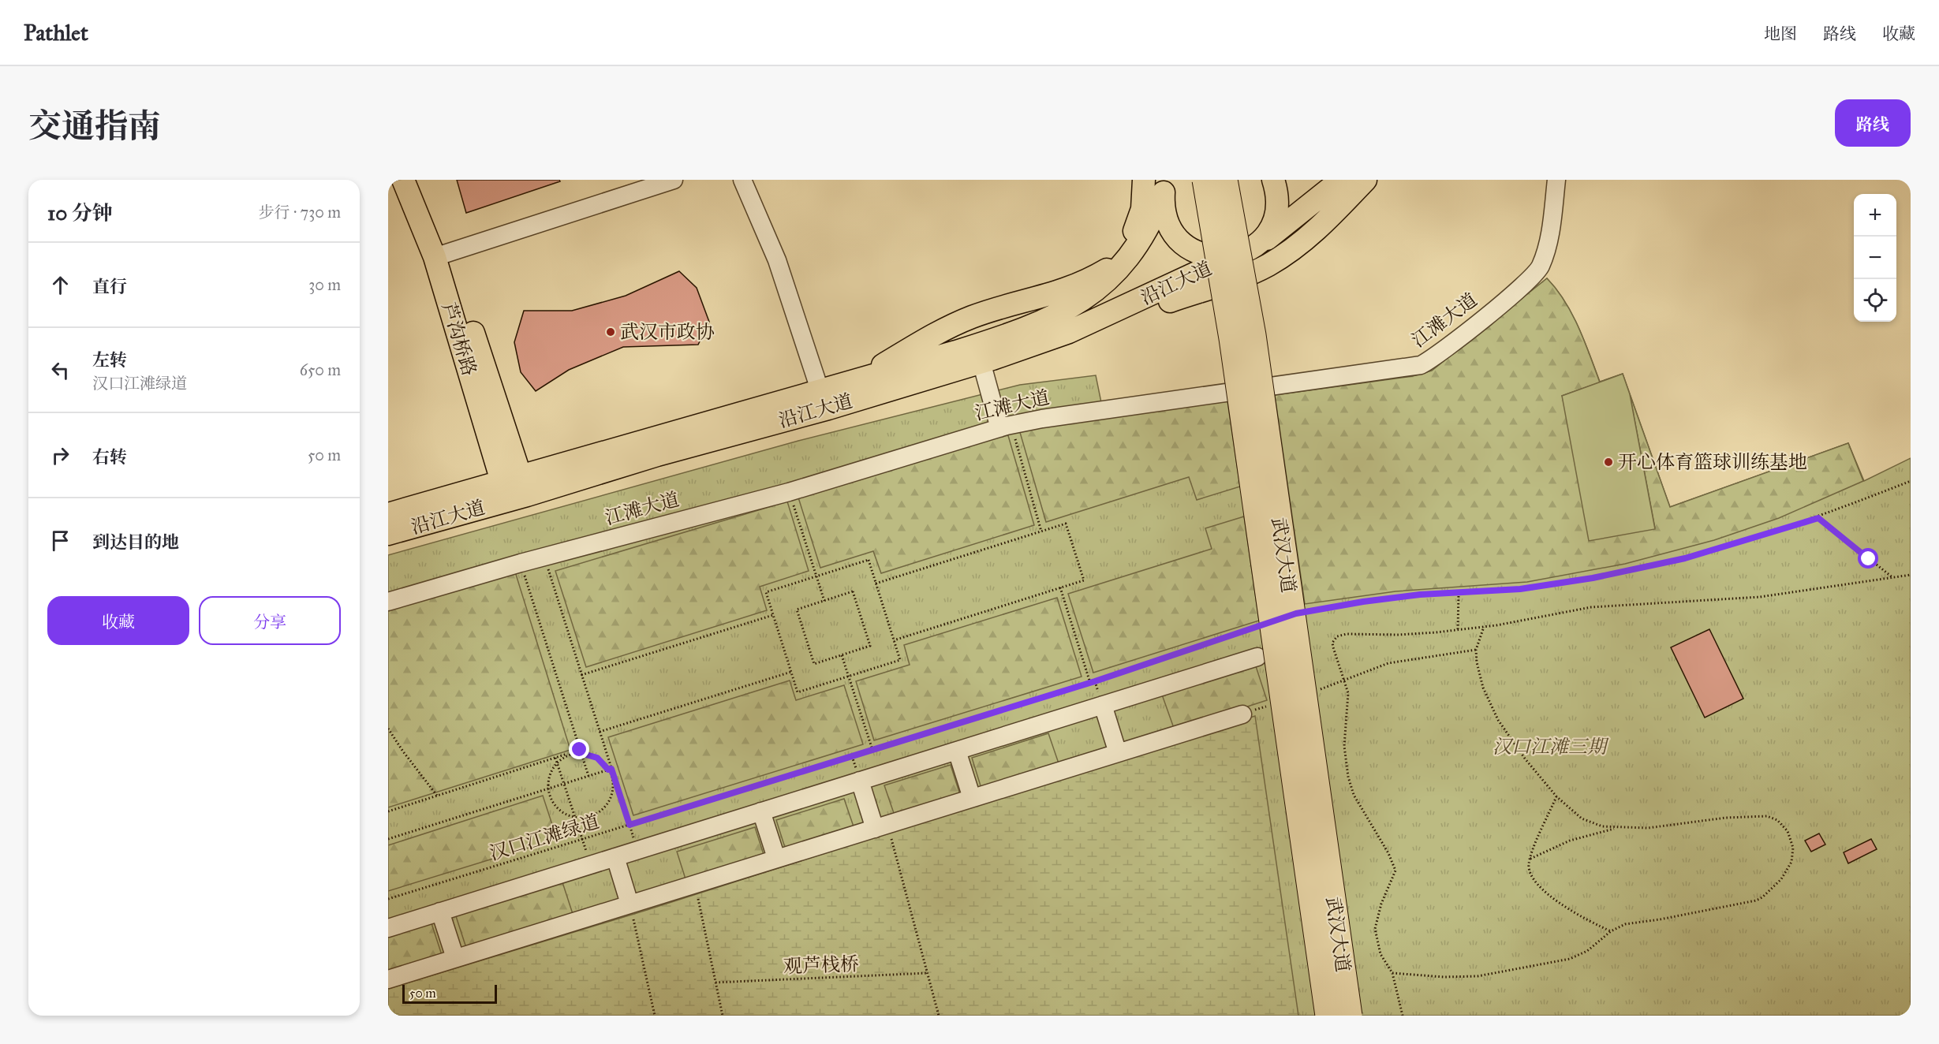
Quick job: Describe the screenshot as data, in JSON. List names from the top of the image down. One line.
{"streets":{"highway":["武汉大道"],"main road":["沿江大道","芦沟桥路"],"street":["江滩大道"],"path":["汉口江滩绿道","观芦栈桥"]},"crossings":[["沿江大道","芦沟桥路"]],"parks":["汉口江滩三期"],"places":["武汉市政协","开心体育篮球训练基地"],"scale_bar":"50 m","page":{"header":"Pathlet","nav":["地图","路线","收藏"],"title":"交通指南","buttons":["路线",["收藏","分享"]],"heading":["10 分钟","步行 · 730 m"],"map_buttons":["+","−"],"list":[["直行","30 m"],["左转","汉口江滩绿道","650 m"],["右转","50 m"],"到达目的地"],"scale":"50 m"}}
